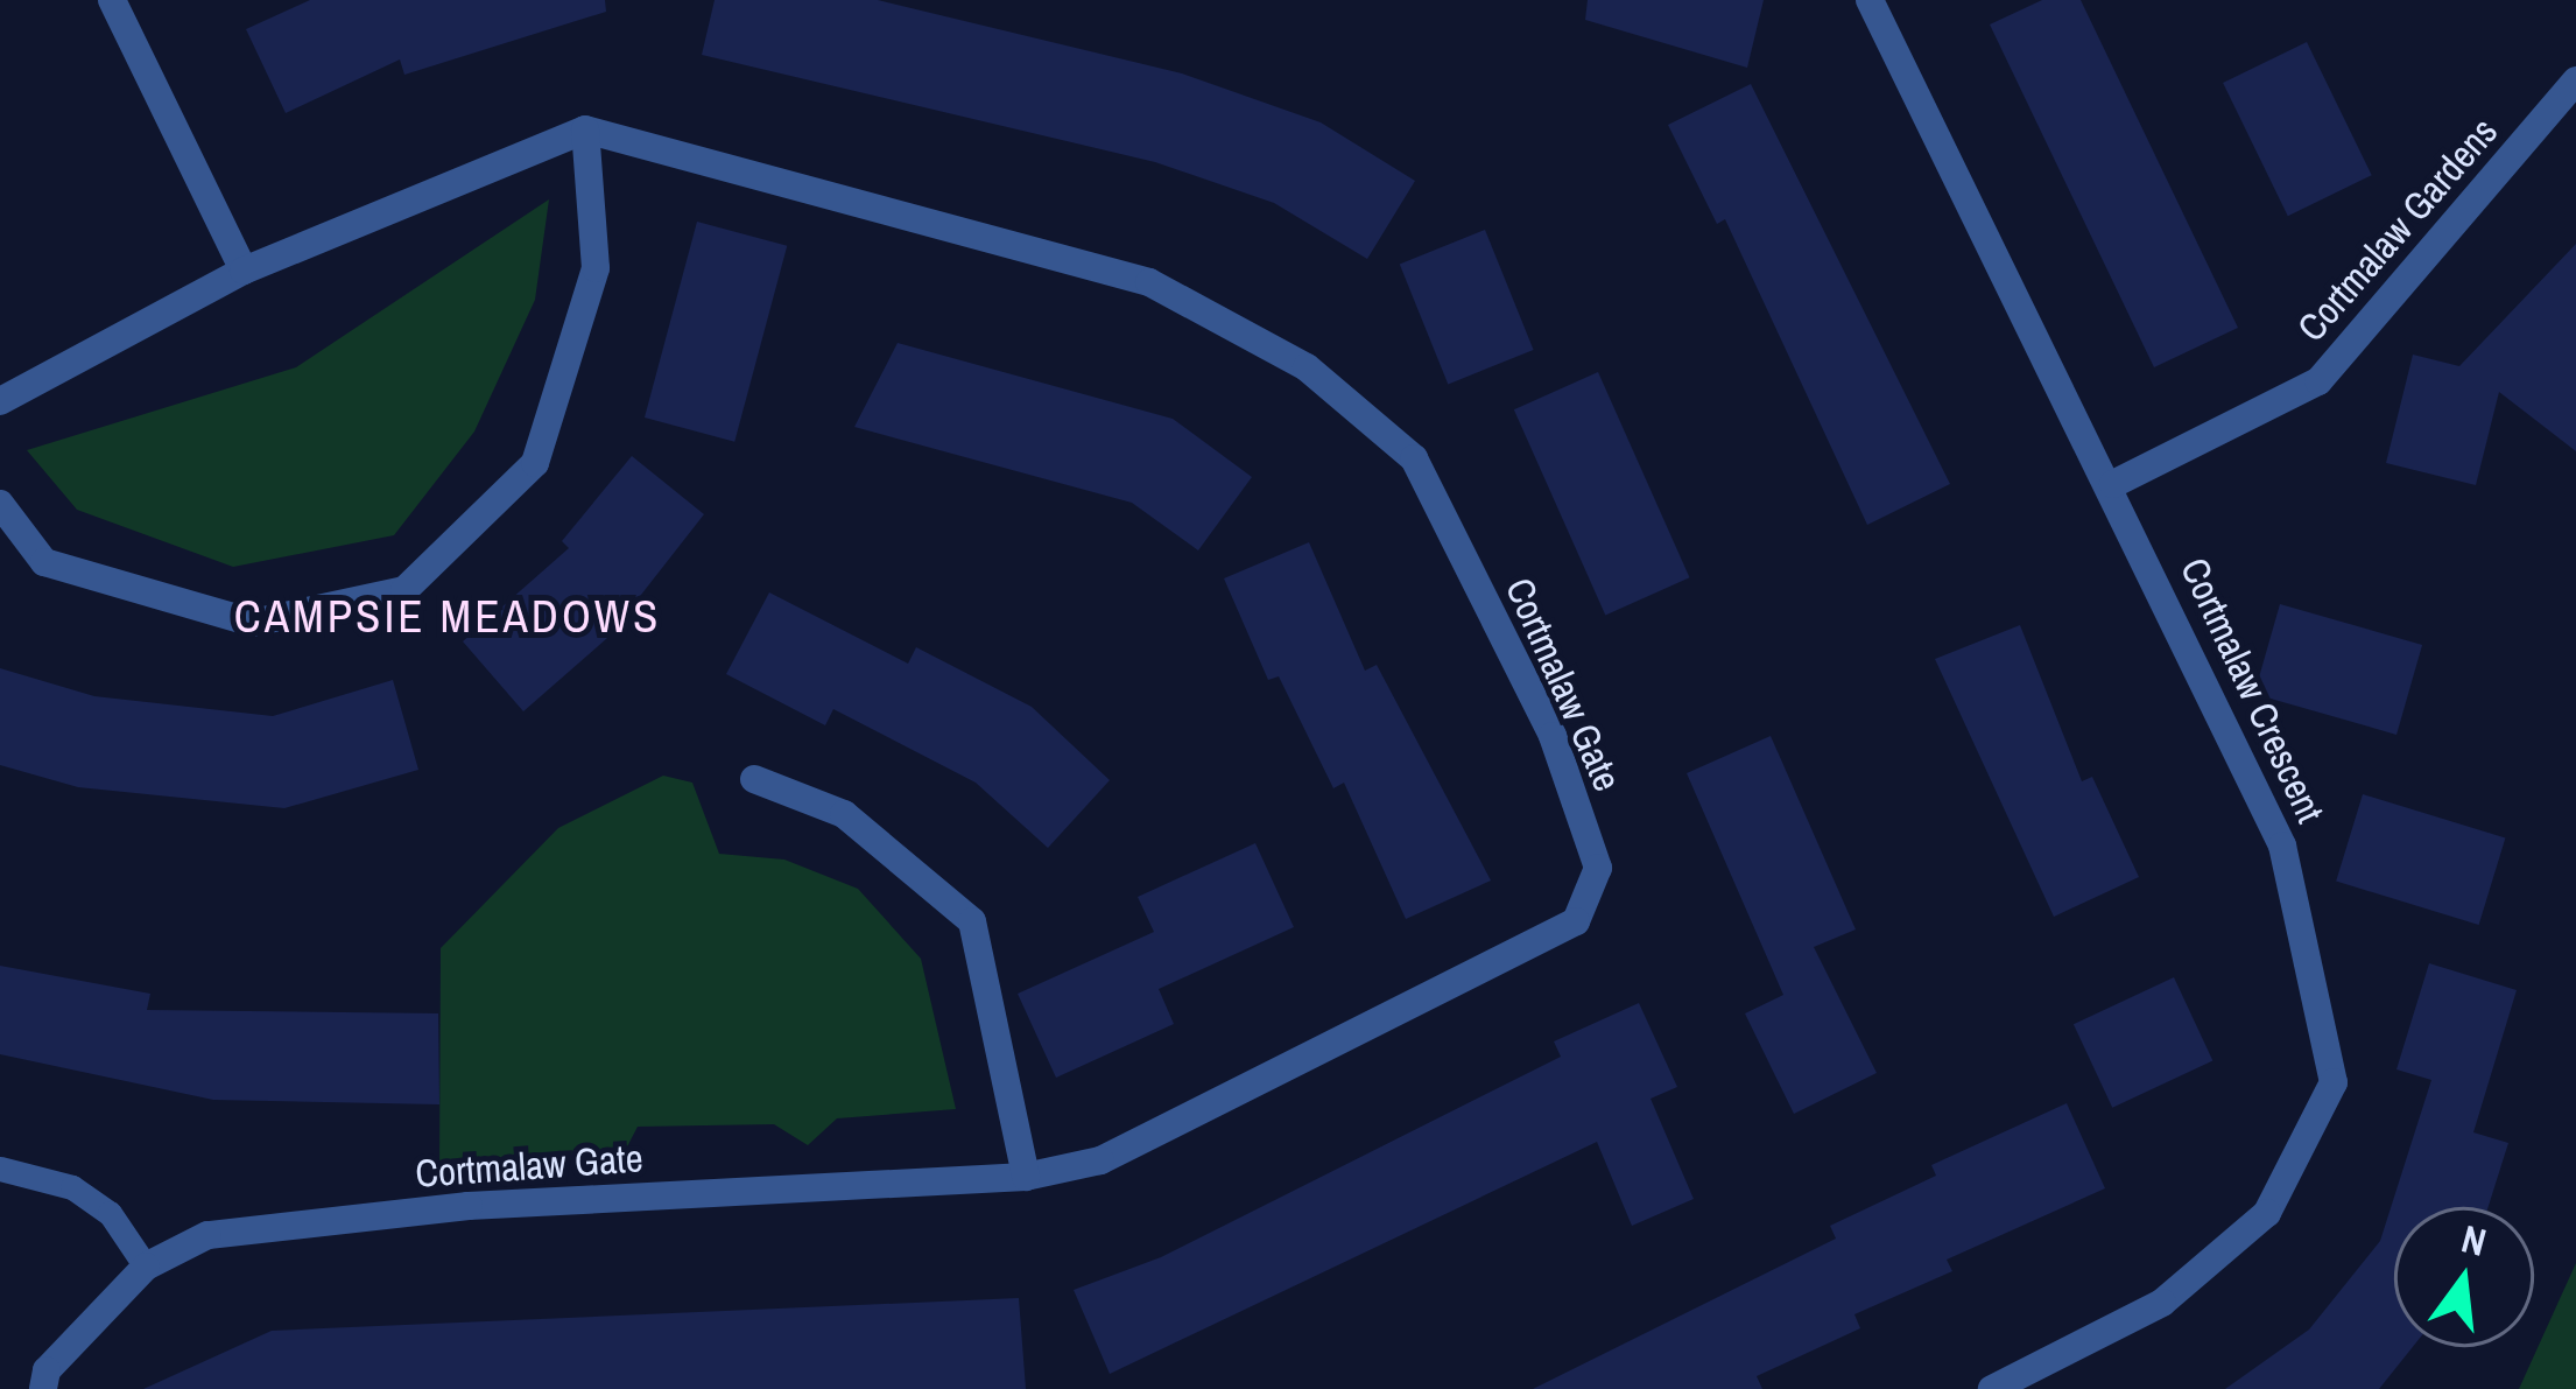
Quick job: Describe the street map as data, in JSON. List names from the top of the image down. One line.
{"streets":{"street":["Cortmalaw Gardens","Cortmalaw Gate","Cortmalaw Crescent"]},"crossings":[["Cortmalaw Gardens","Cortmalaw Crescent"]],"districts":["CAMPSIE MEADOWS"],"north":"top"}
